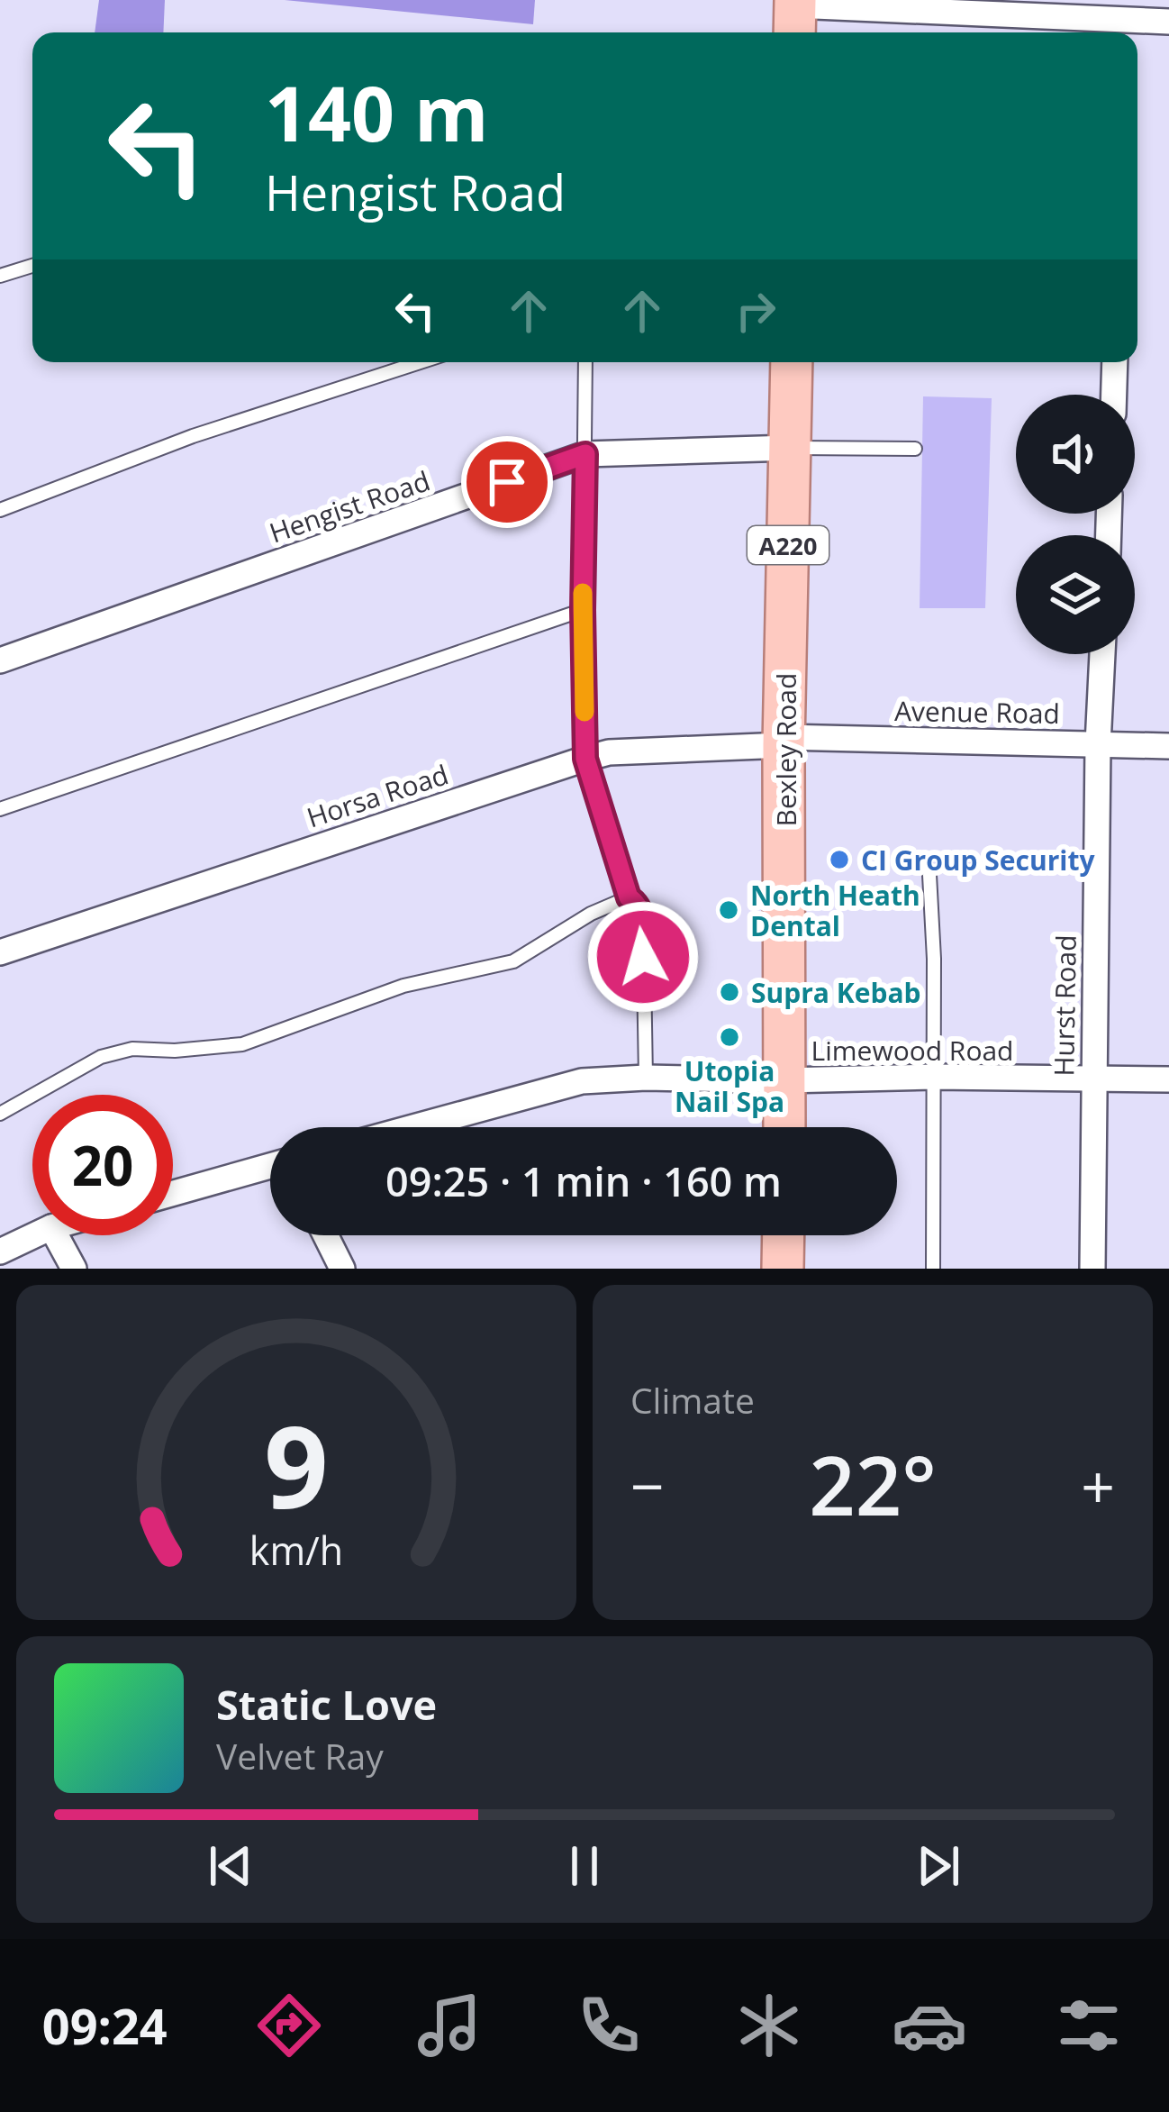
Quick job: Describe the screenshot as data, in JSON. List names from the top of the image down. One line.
{"streets":{"main road":["A220","Bexley Road"],"street":["Hengist Road","Avenue Road","Horsa Road","Hurst Road","Limewood Road"]},"crossings":[["Hengist Road","Bexley Road"],["Avenue Road","Bexley Road"],["Avenue Road","Horsa Road"],["Avenue Road","Hurst Road"],["Bexley Road","Horsa Road"],["Bexley Road","Limewood Road"],["Hurst Road","Limewood Road"]],"places":["CI Group Security","North Heath Dental","Supra Kebab","Utopia Nail Spa"],"page":{"turn":["140 m","Hengist Road"],"limit":"20","trip":"09:25 · 1 min · 160 m","tile":"Climate","heat":["−","22°","+"],"song":["Static Love","Velvet Ray"],"tabs":"09:24","gauge":["9","km/h"]}}
